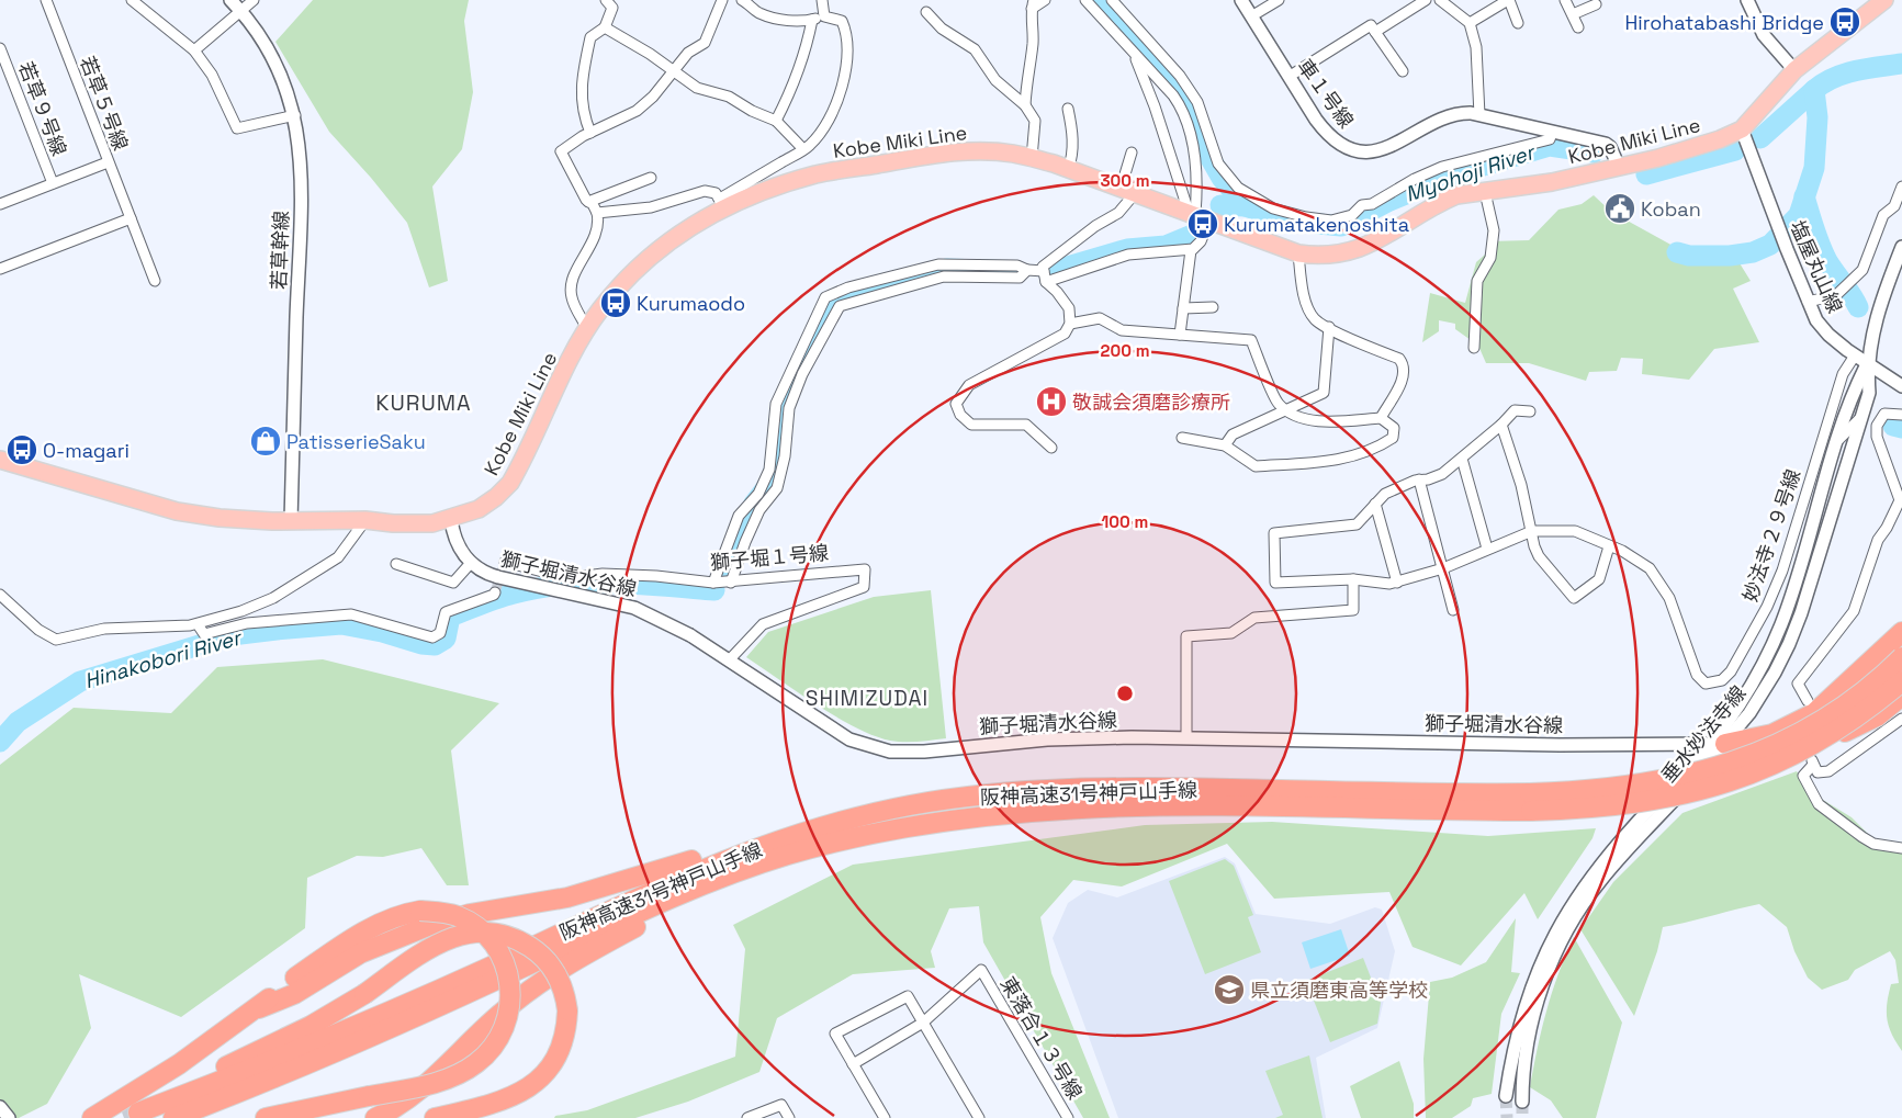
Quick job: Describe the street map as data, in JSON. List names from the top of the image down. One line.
{"streets":{"highway":["阪神高速31号神戸山手線"],"main road":["Kobe Miki Line"],"street":["車１号線","若草５号線","若草９号線","若草幹線","塩屋丸山線","妙法寺２９号線","獅子堀１号線","獅子堀清水谷線","垂水妙法寺線","東落合１３号線"]},"crossings":[["車１号線","Kobe Miki Line"],["Kobe Miki Line","若草幹線"],["Kobe Miki Line","塩屋丸山線"],["Kobe Miki Line","獅子堀清水谷線"],["塩屋丸山線","妙法寺２９号線"],["塩屋丸山線","垂水妙法寺線"],["獅子堀１号線","獅子堀清水谷線"],["獅子堀清水谷線","垂水妙法寺線"]],"districts":["KURUMA","SHIMIZUDAI"],"water":["Myohoji River","Hinakobori River"],"places":{"bus stop":["Hirohatabashi Bridge","Kurumatakenoshita","Kurumaodo","O-magari"],"public building":["Koban"],"hospital":["敬誠会須磨診療所"],"shop":["PatisserieSaku"],"school or university":["県立須磨東高等学校"]},"rings":["300 m","200 m","100 m"]}
